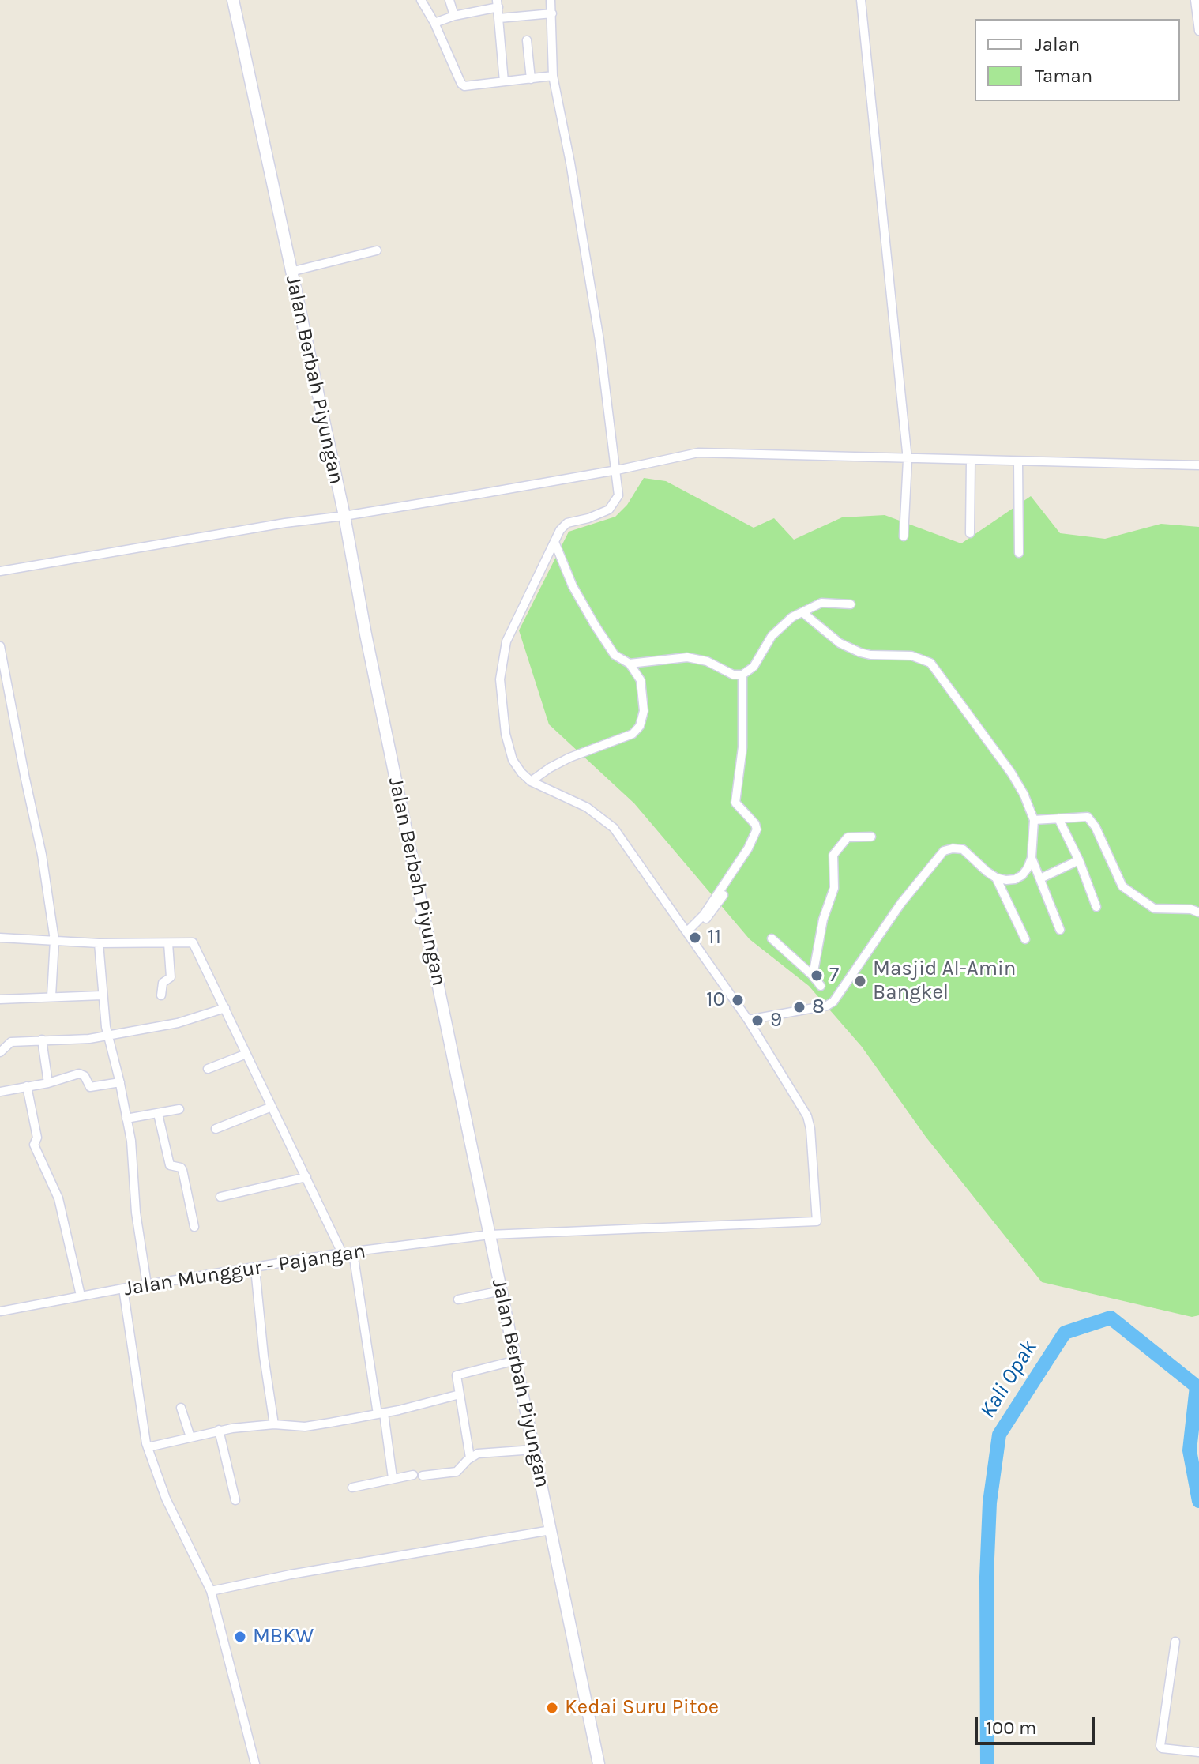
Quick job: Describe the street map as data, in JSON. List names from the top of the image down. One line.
{"streets":{"street":["Jalan Berbah Piyungan","Jalan Munggur - Pajangan"]},"crossings":[["Jalan Berbah Piyungan","Jalan Munggur - Pajangan"]],"water":["Kali Opak"],"places":["11","7","Masjid Al-Amin Bangkel","10","8","9","MBKW","Kedai Suru Pitoe"],"legend":["Jalan","Taman"],"scale_bar":"100 m"}
